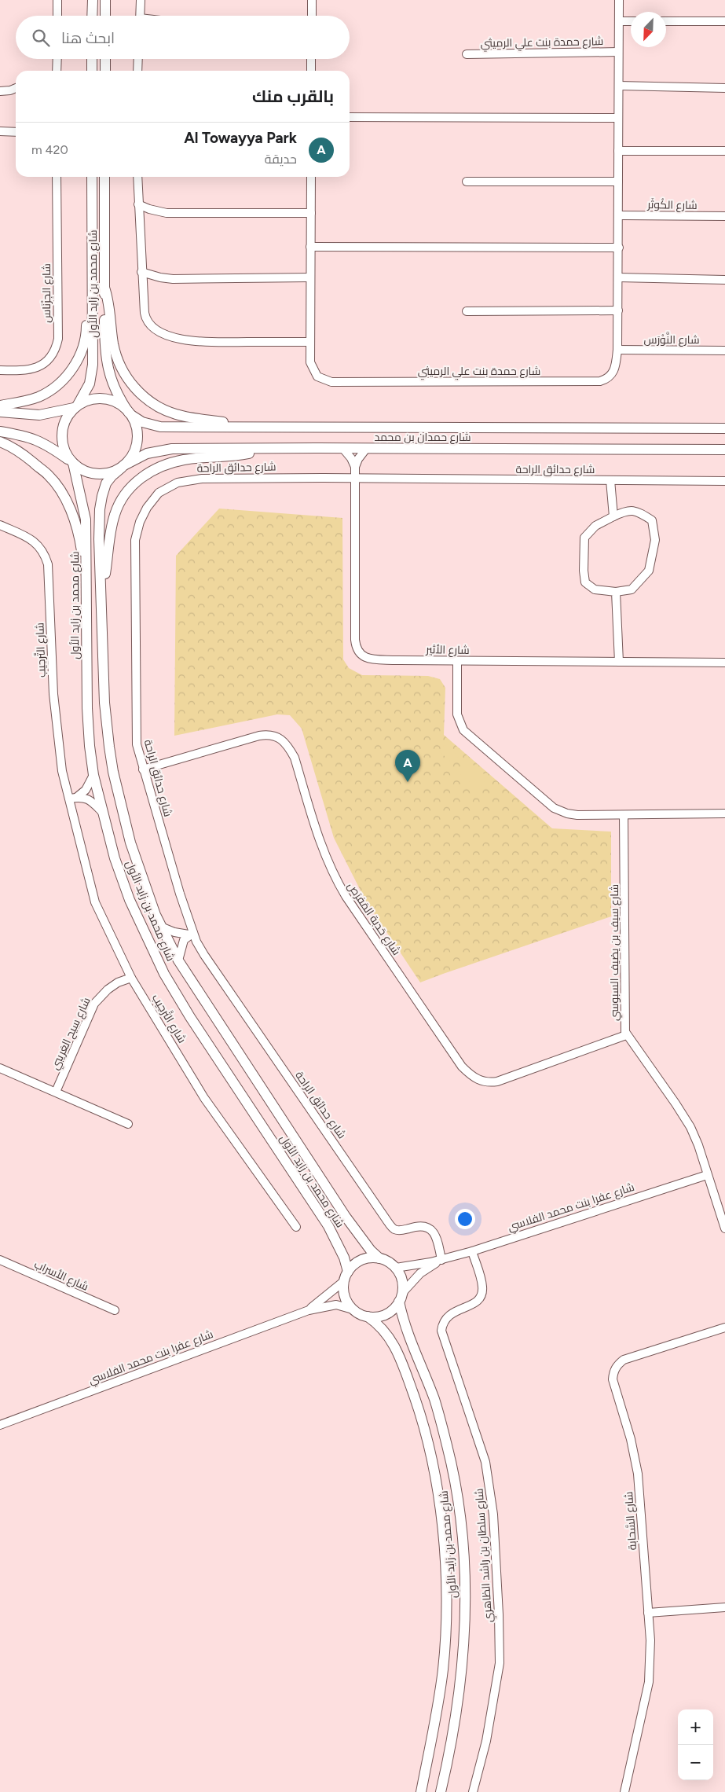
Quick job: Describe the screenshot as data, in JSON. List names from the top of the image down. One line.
{"streets":{"main road":["شارع محمد بن زايد الأول","شارع حمدان بن محمد"],"street":["شارع حمدة بنت علي الرميثي","شارع الكُوثَر","شارع الجِرْنَاس","شارع النَّوْرَس","شارع حدائق الراحة","شارع التَّرحِيب","شارع الأثير","شارع حَدبة المَفرَص","شارع سيف بن يضيف السبوسي","شارع سيح العَريبي","شارع عفرا بنت محمد الفلاسي","شارع الأسراب","شارع السَّحابة","شارع سلطان بن راشد الظاهري"]},"crossings":[["شارع حمدة بنت علي الرميثي","شارع الكُوثَر"],["شارع حمدة بنت علي الرميثي","شارع النَّوْرَس"],["شارع محمد بن زايد الأول","شارع حمدان بن محمد"],["شارع محمد بن زايد الأول","شارع عفرا بنت محمد الفلاسي"],["شارع حدائق الراحة","شارع الأثير"],["شارع حدائق الراحة","شارع حَدبة المَفرَص"],["شارع حدائق الراحة","شارع عفرا بنت محمد الفلاسي"],["شارع التَّرحِيب","شارع سيح العَريبي"],["شارع حَدبة المَفرَص","شارع سيف بن يضيف السبوسي"],["شارع سيف بن يضيف السبوسي","شارع عفرا بنت محمد الفلاسي"],["شارع عفرا بنت محمد الفلاسي","شارع سلطان بن راشد الظاهري"]],"north":"bottom left","page":{"search":"ابحث هنا","heading":"بالقرب منك","list":[{"mark":"A","name":"Al Towayya Park","note":"حديقة","value":"420 m"}],"pins":"A","map_buttons":["+","−"]}}
